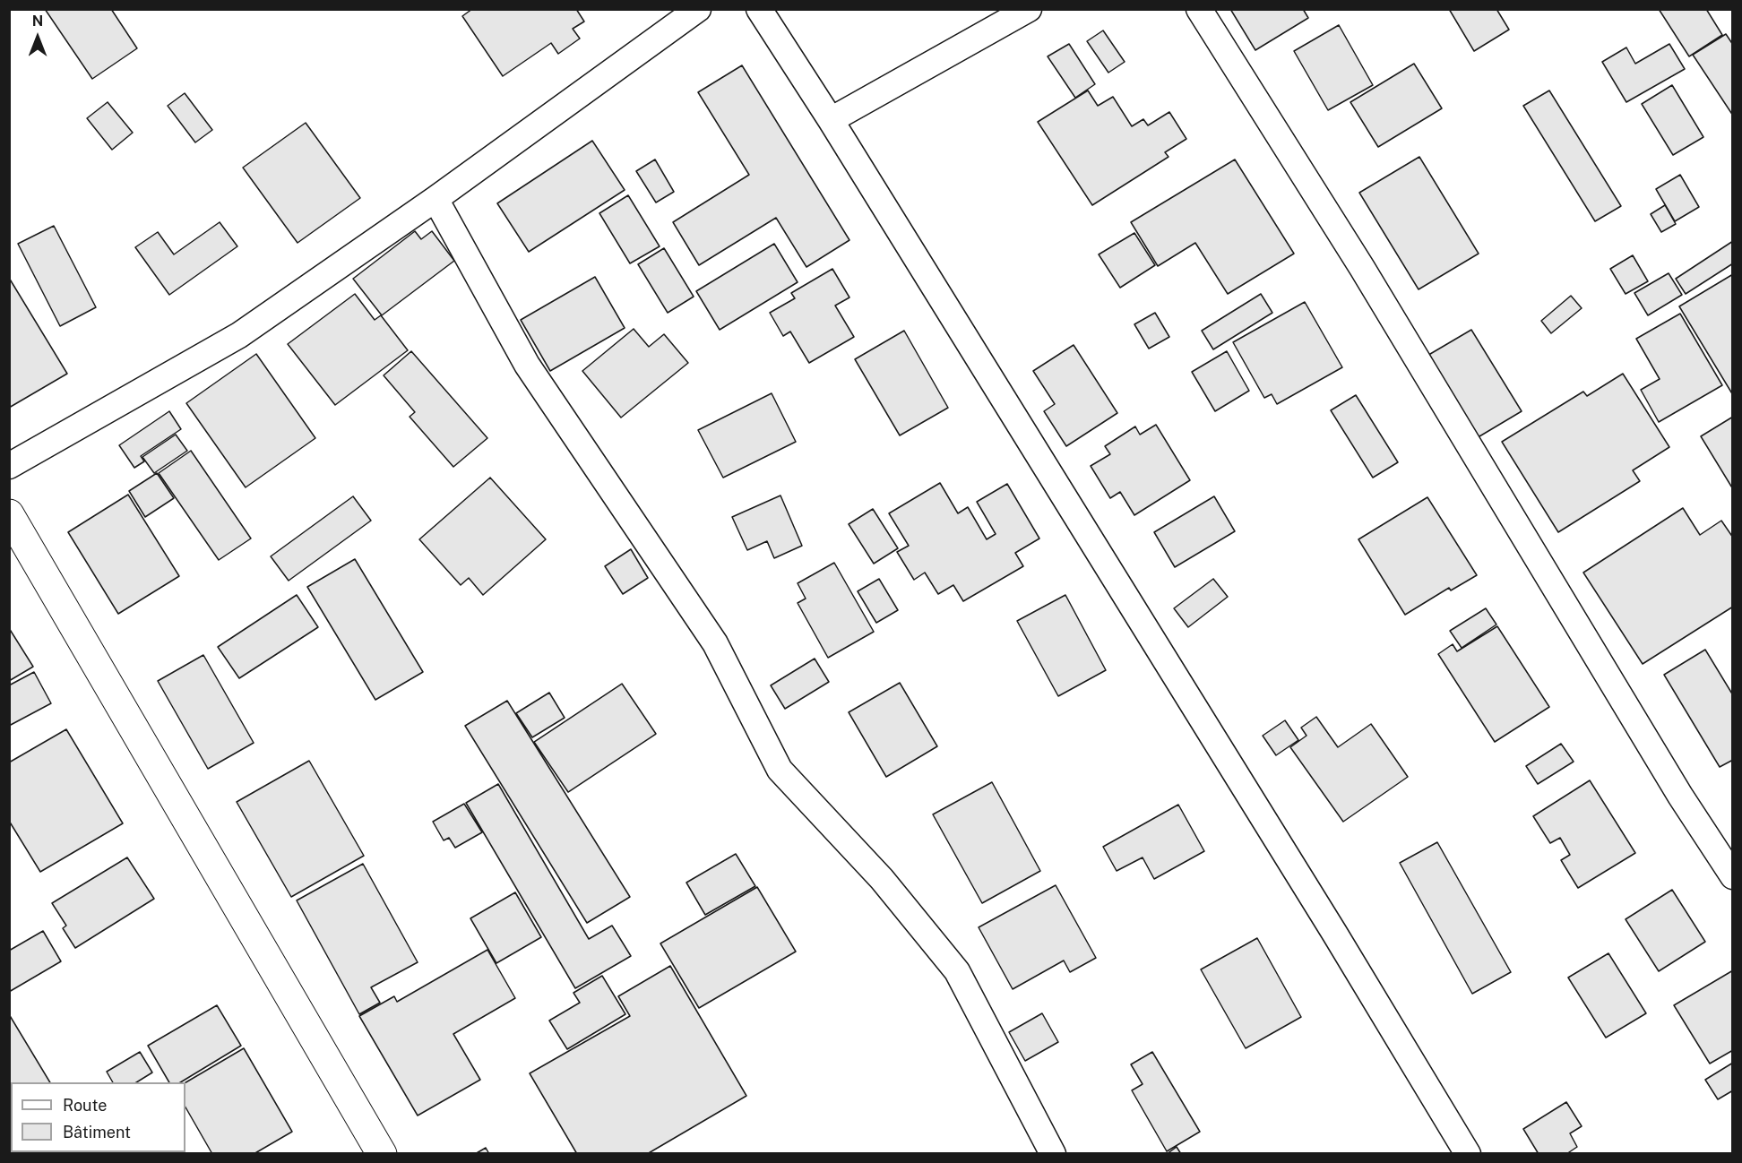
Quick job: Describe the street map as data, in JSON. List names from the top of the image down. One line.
{"legend":["Route","Bâtiment"],"north":"top"}
